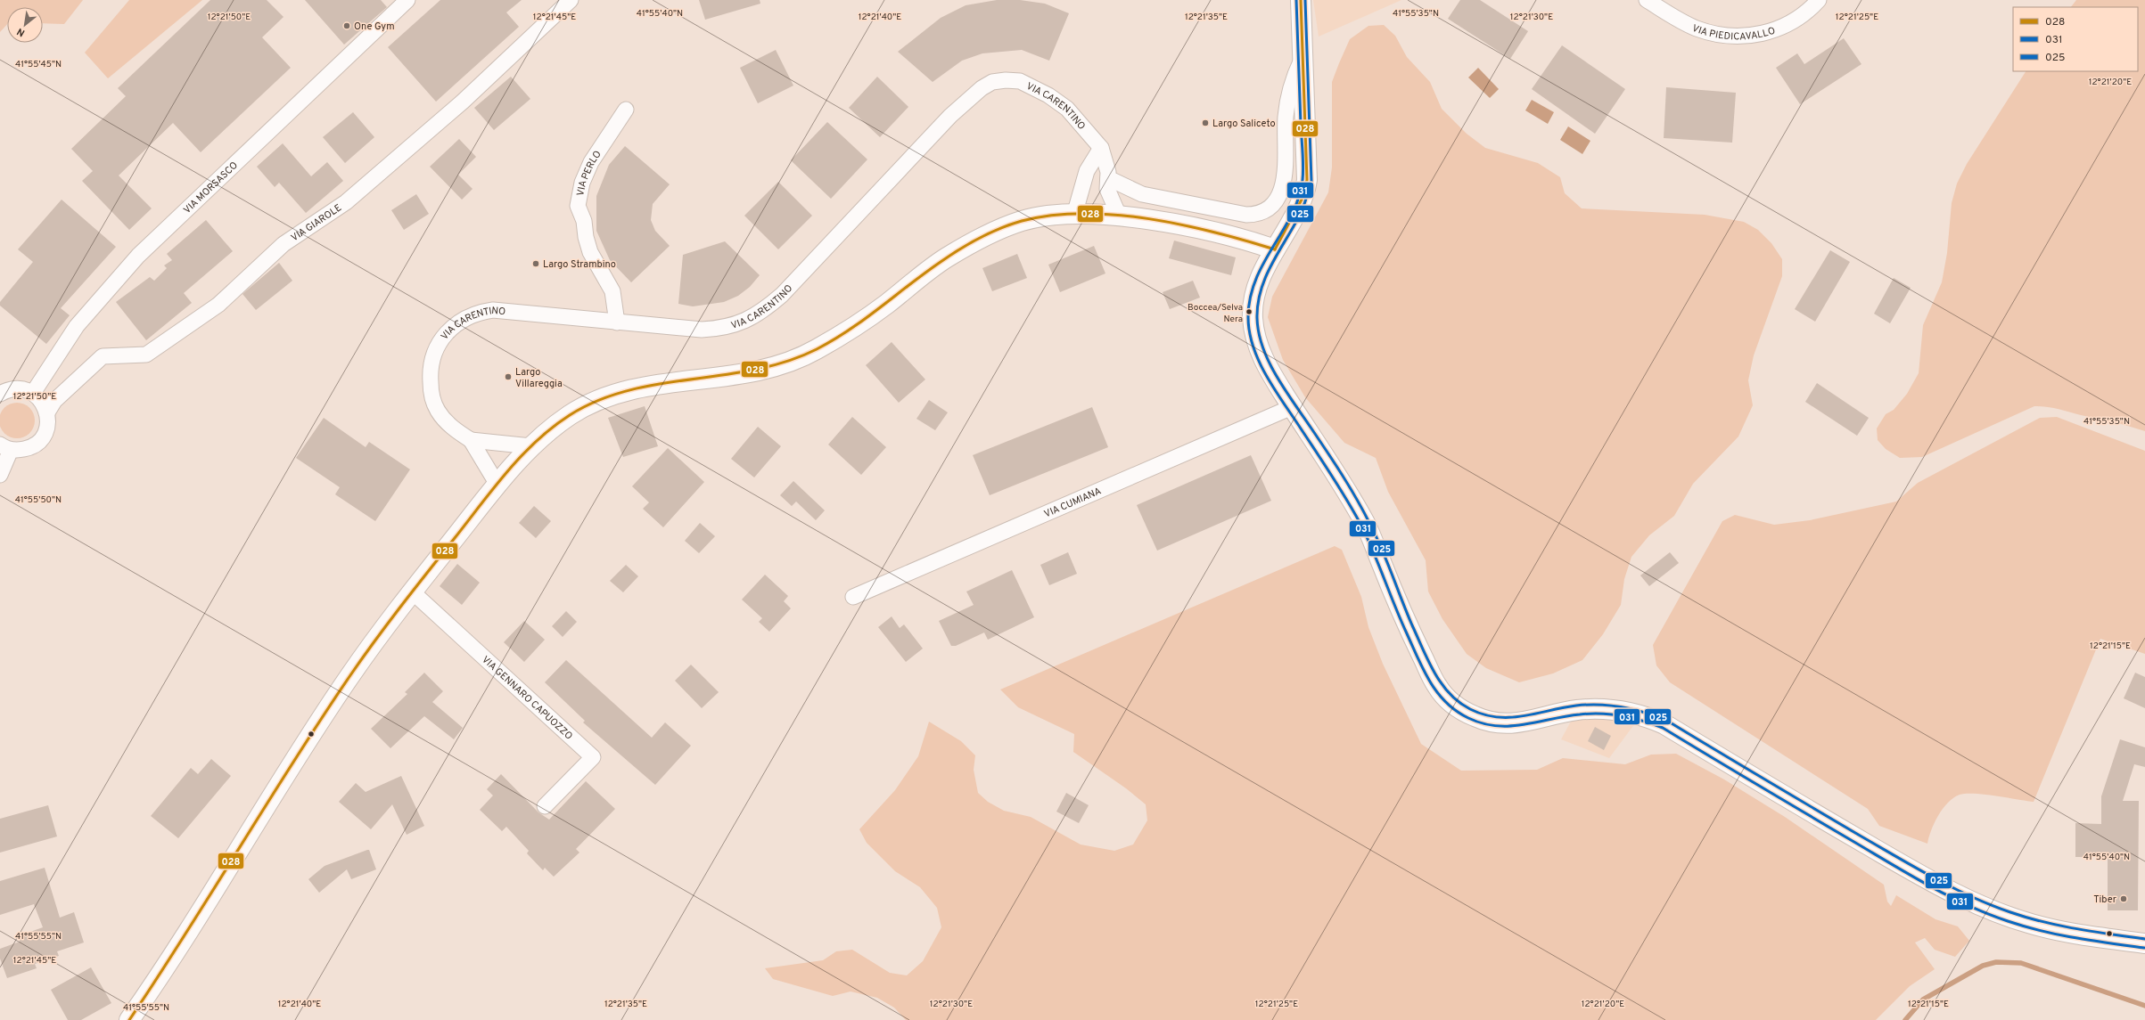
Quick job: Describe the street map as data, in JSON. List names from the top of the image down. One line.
{"streets":{"street":["VIA PIEDICAVALLO","VIA CARENTINO","VIA PERLO","VIA MORSASCO","VIA GIAROLE","VIA CUMIANA","VIA GENNARO CAPUOZZO"]},"crossings":[["VIA CARENTINO","VIA PERLO"]],"places":["One Gym","Largo Saliceto","Largo Strambino","Boccea/Selva Nera","Largo Villareggia","Tiber"],"lines":["transit line 028","transit line 031","transit line 025"],"legend":["028","031","025"],"north":"bottom left","coordinates":["41°55'40\"N","41°55'35\"N","12°21'50\"E","12°21'45\"E","12°21'40\"E","12°21'35\"E","12°21'30\"E","12°21'25\"E","41°55'45\"N","12°21'20\"E","41°55'50\"N","12°21'15\"E","41°55'55\"N"]}
